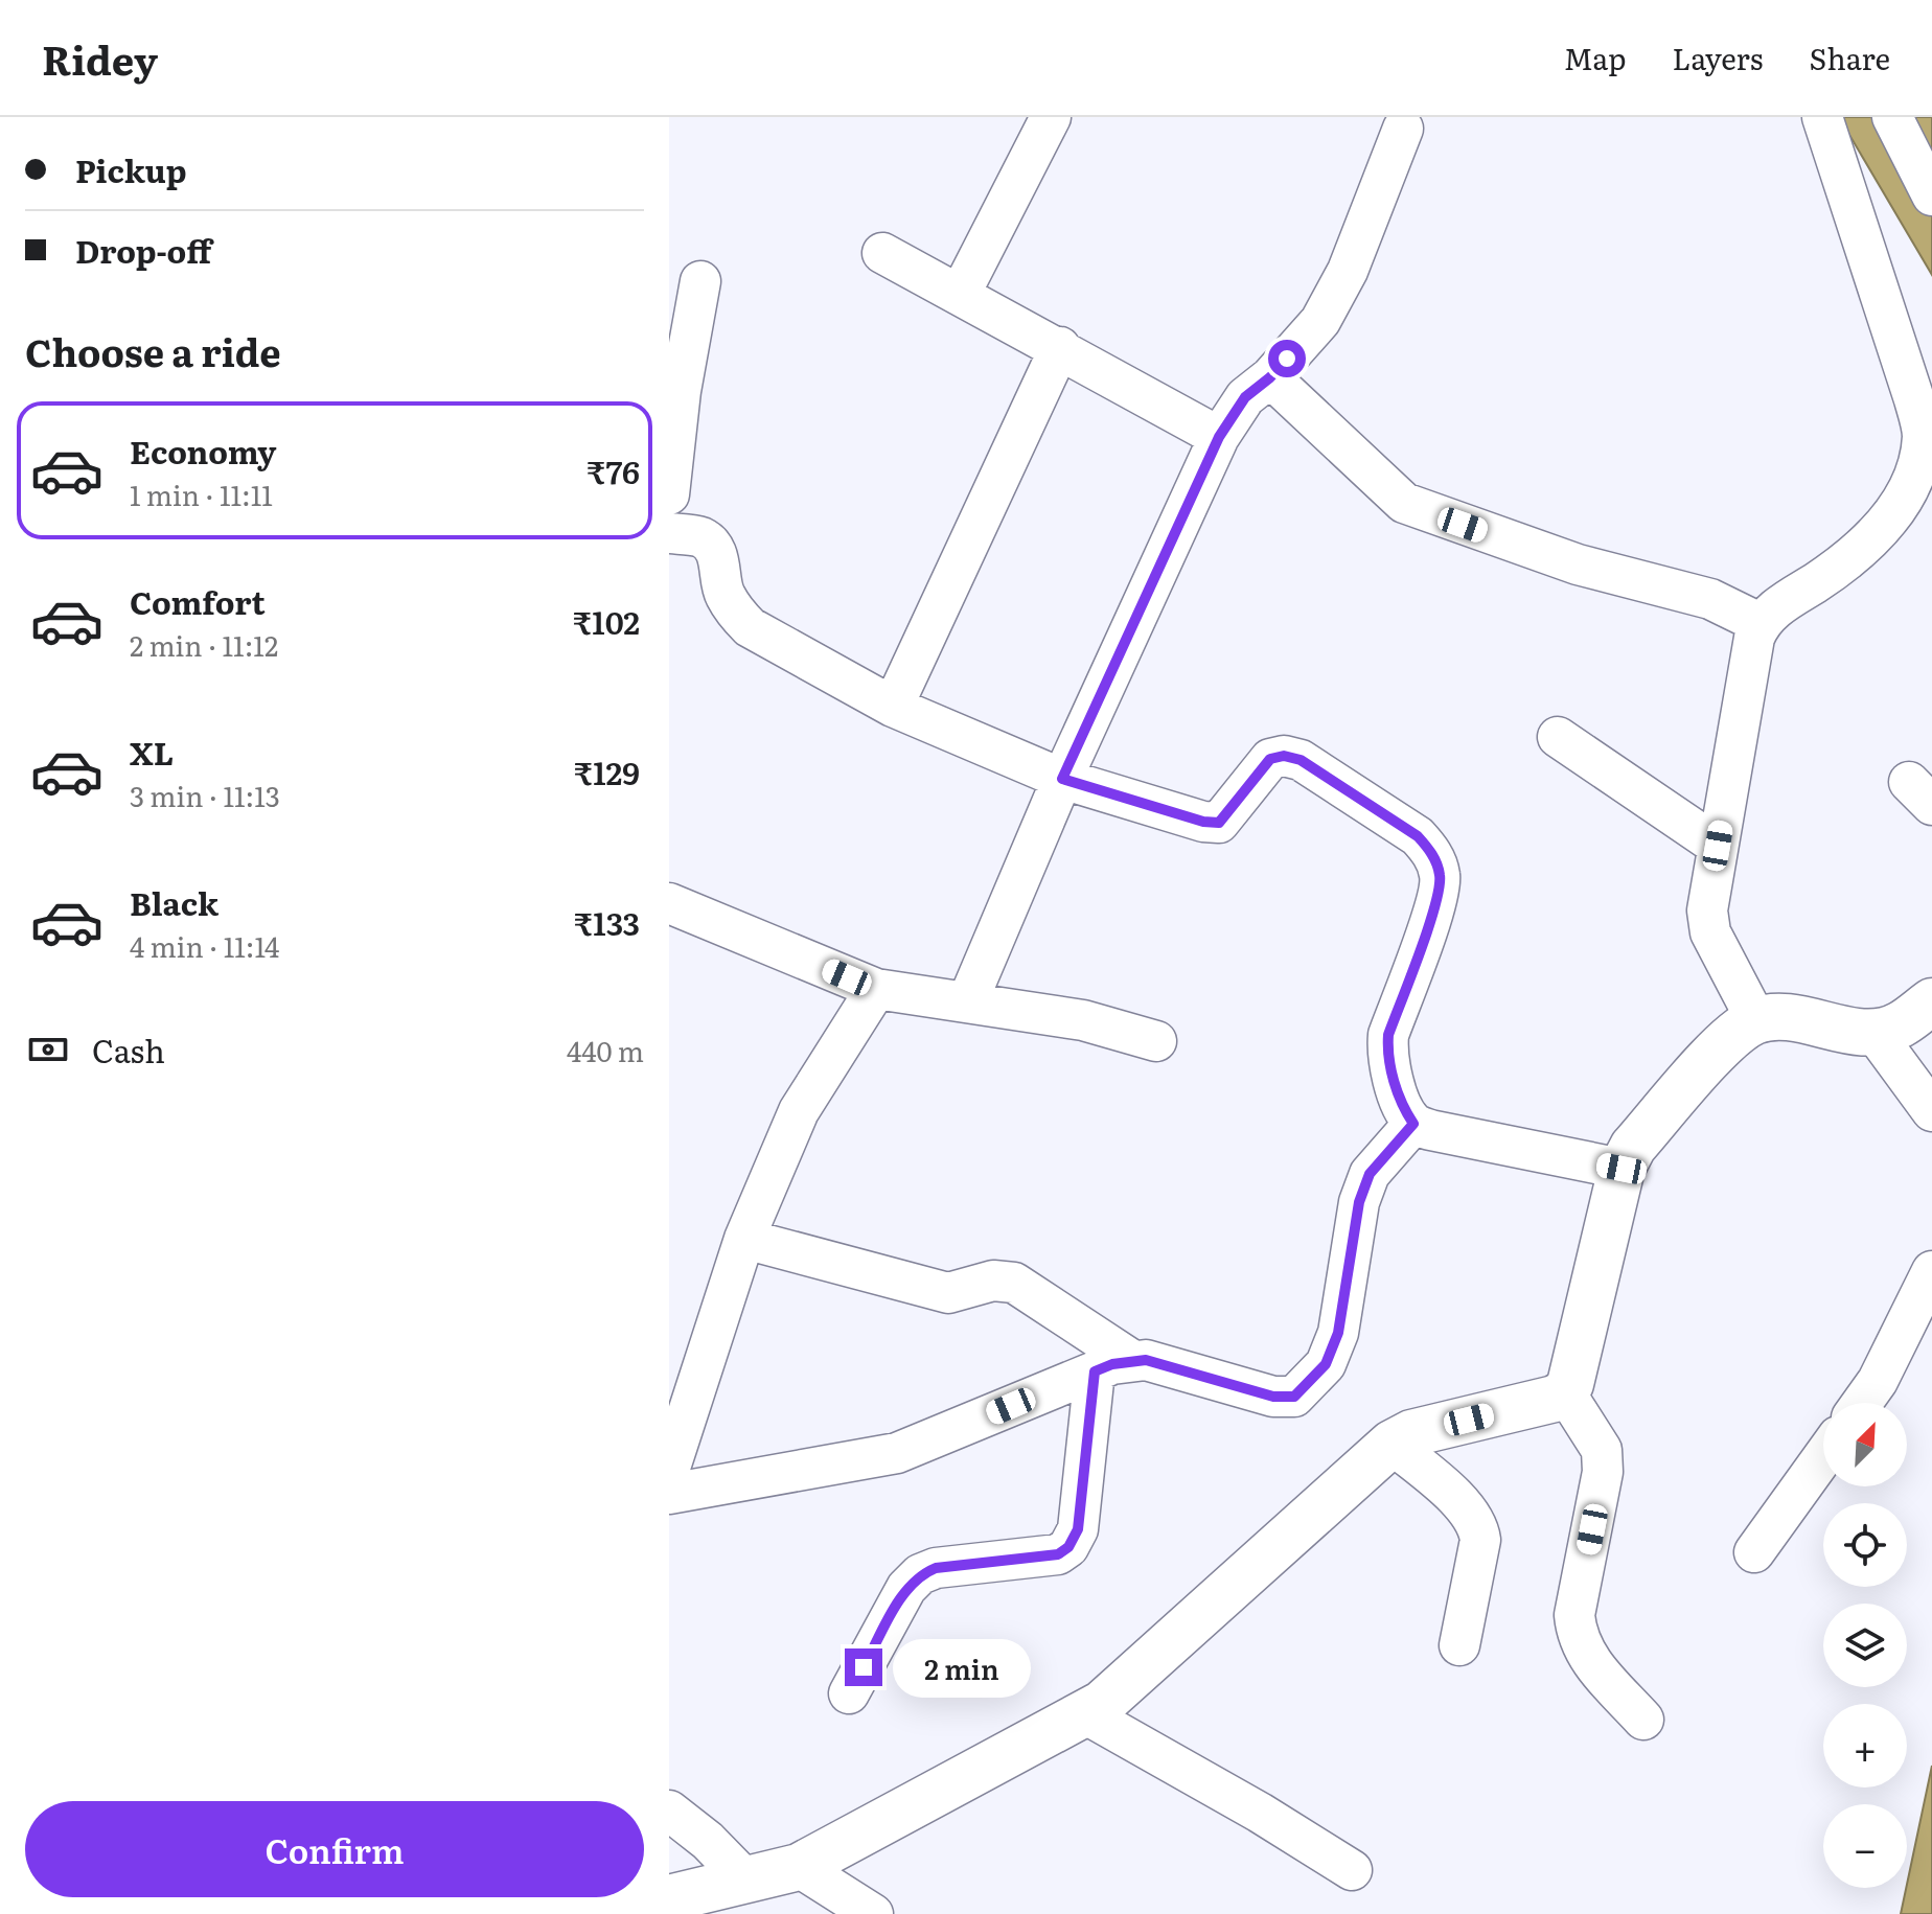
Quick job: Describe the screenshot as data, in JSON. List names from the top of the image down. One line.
{"north":"top right","page":{"header":"Ridey","nav":["Map","Layers","Share"],"banner":["Pickup","Drop-off"],"heading":"Choose a ride","list":[{"name":"Economy","note":"1 min · 11:11","value":"₹76"},{"name":"Comfort","note":"2 min · 11:12","value":"₹102"},{"name":"XL","note":"3 min · 11:13","value":"₹129"},{"name":"Black","note":"4 min · 11:14","value":"₹133"}],"pay":["Cash","440 m"],"map_buttons":["+","−"],"bubble":"2 min","buttons":"Confirm"}}
